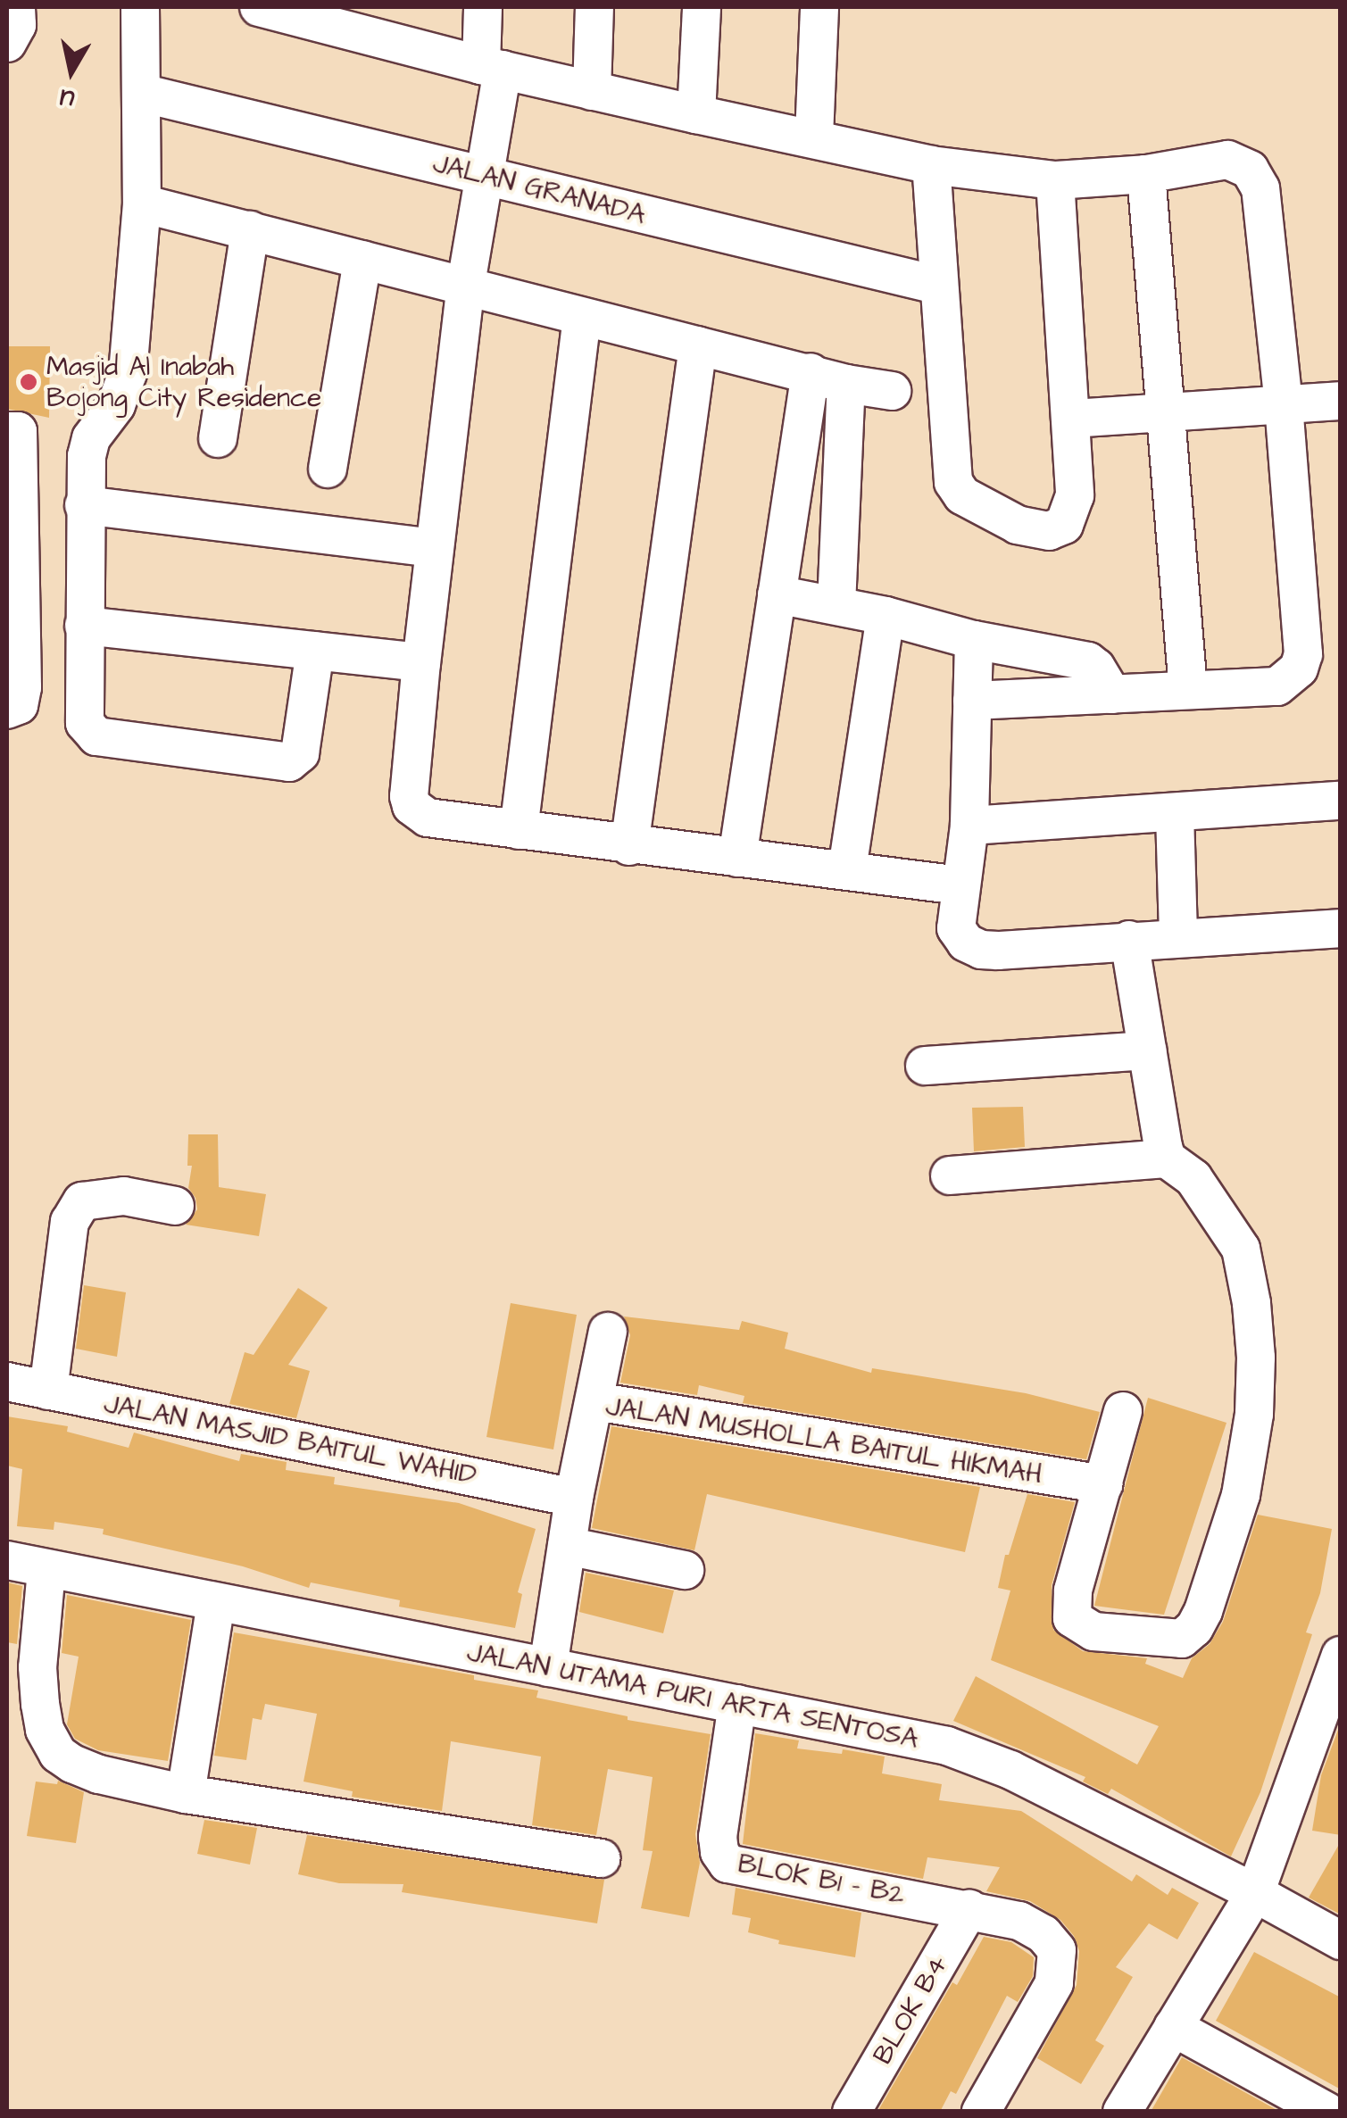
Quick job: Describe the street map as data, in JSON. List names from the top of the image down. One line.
{"streets":{"street":["JALAN GRANADA","JALAN MASJID BAITUL WAHID","JALAN MUSHOLLA BAITUL HIKMAH","JALAN UTAMA PURI ARTA SENTOSA","BLOK B1 - B2","BLOK B4"]},"crossings":[["JALAN MASJID BAITUL WAHID","JALAN MUSHOLLA BAITUL HIKMAH"],["JALAN MUSHOLLA BAITUL HIKMAH","JALAN UTAMA PURI ARTA SENTOSA"],["JALAN UTAMA PURI ARTA SENTOSA","BLOK B1 - B2"],["BLOK B1 - B2","BLOK B4"]],"places":["Masjid Al Inabah Bojong City Residence"],"north":"bottom"}
